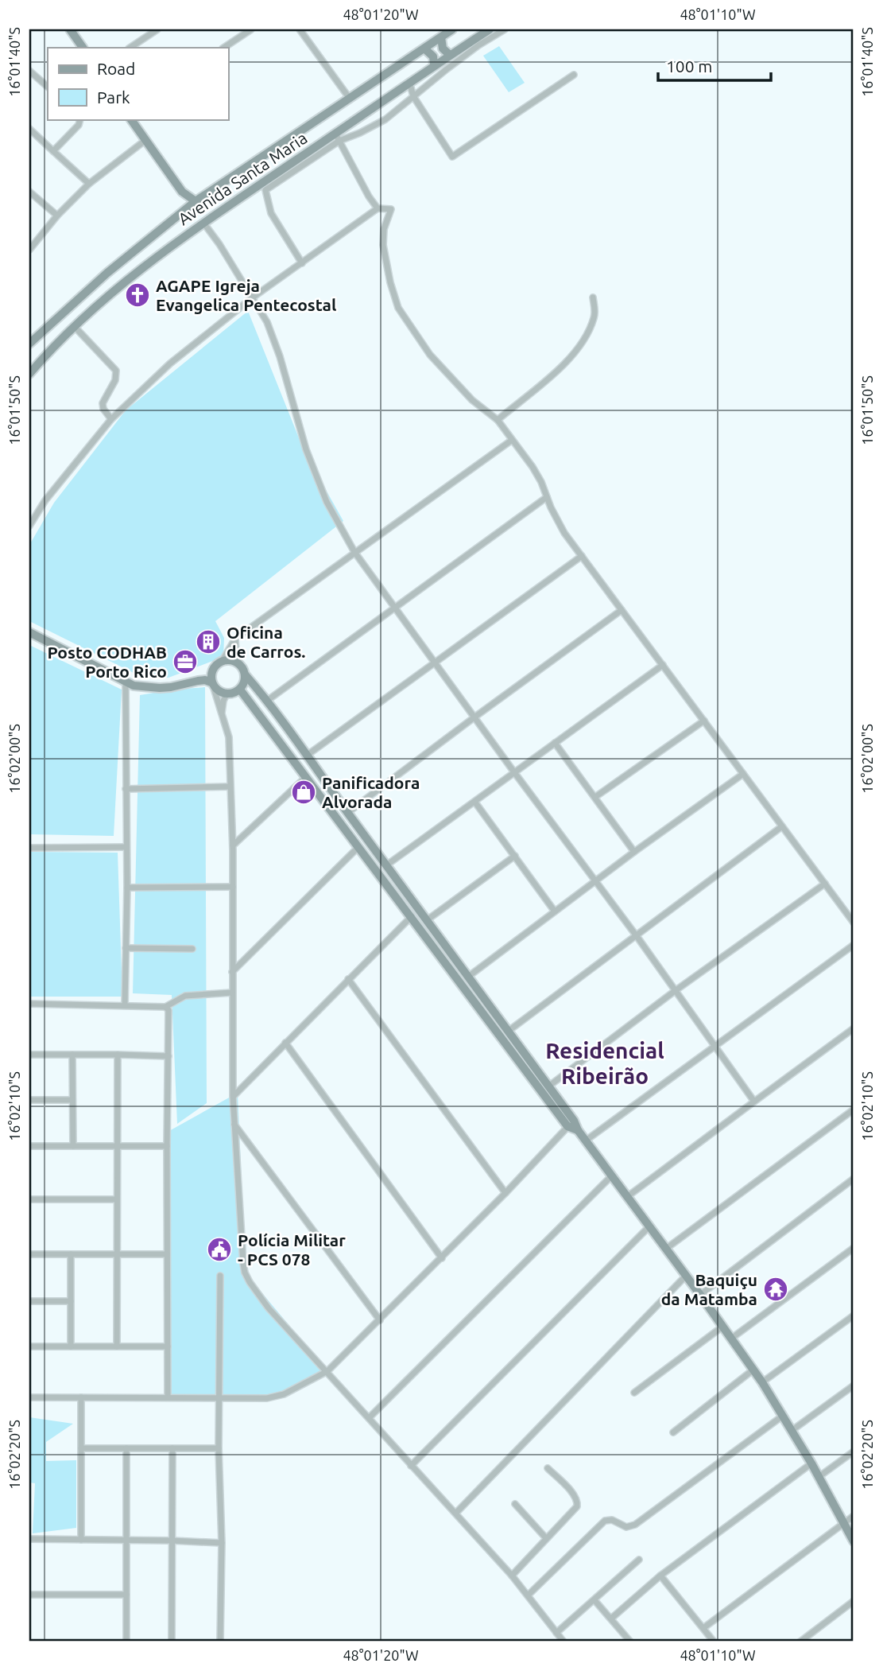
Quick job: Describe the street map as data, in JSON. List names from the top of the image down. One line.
{"streets":{"street":["Avenida Santa Maria"]},"districts":["Residencial Ribeirão"],"places":{"church":["AGAPE Igreja Evangelica Pentecostal"],"building":["Oficina de Carros."],"office":["Posto CODHAB Porto Rico"],"shop":["Panificadora Alvorada"],"public building":["Polícia Militar - PCS 078"],"temple":["Baquiçu da Matamba"]},"legend":["Road","Park"],"scale_bar":"100 m","coordinates":["48°01'20\"W","48°01'10\"W","16°01'40\"S","16°01'50\"S","16°02'00\"S","16°02'10\"S","16°02'20\"S"]}
